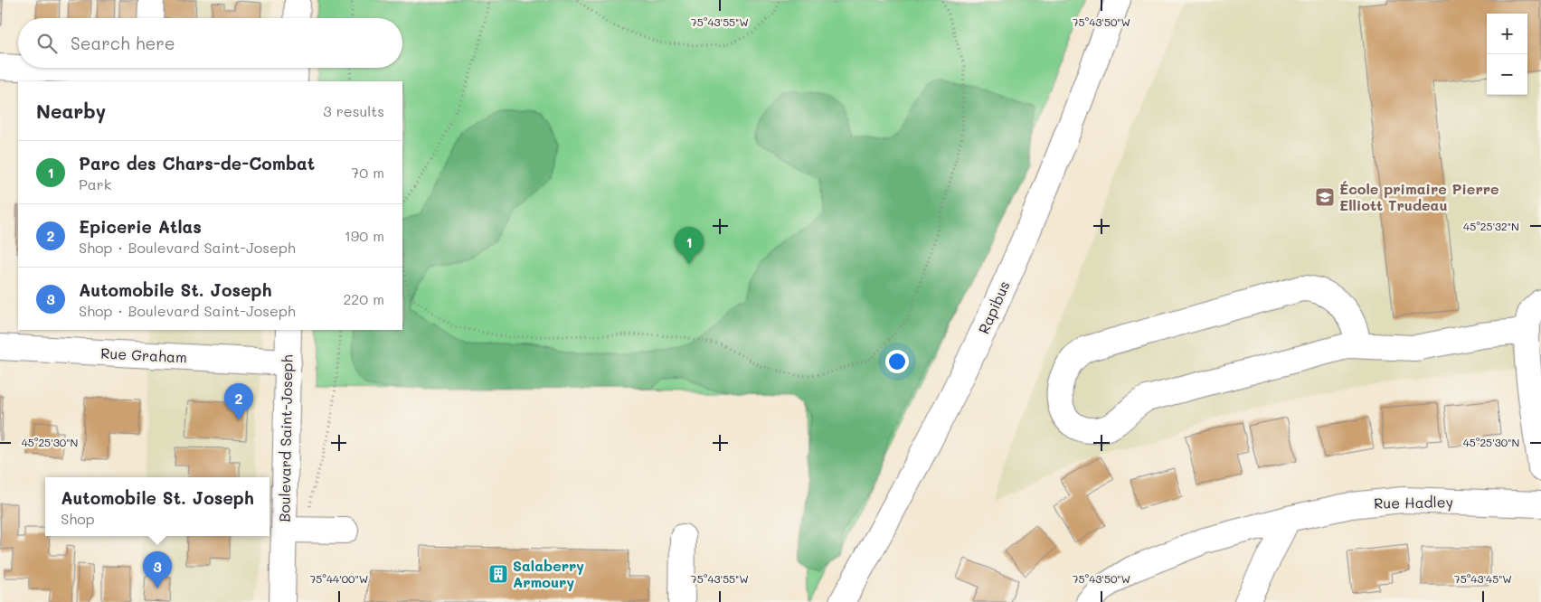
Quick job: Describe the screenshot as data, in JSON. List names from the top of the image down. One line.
{"streets":{"street":["Rapibus","Rue Graham","Boulevard Saint-Joseph","Rue Hadley"]},"crossings":[["Rue Graham","Boulevard Saint-Joseph"]],"places":{"school or university":["École primaire Pierre Elliott Trudeau"],"building":["Salaberry Armoury"]},"page":{"map_buttons":["+","−"],"search":"Search here","heading":["Nearby","3 results"],"list":[{"mark":"1","name":"Parc des Chars-de-Combat","note":"Park","value":"70 m"},{"mark":"2","name":"Epicerie Atlas","note":"Shop · Boulevard Saint-Joseph","value":"190 m"},{"mark":"3","name":"Automobile St. Joseph","note":"Shop · Boulevard Saint-Joseph","value":"220 m"}],"pins":["1","2","3"],"popup":["Automobile St. Joseph","Shop"]},"coordinates":["75°43'55\"W","75°43'50\"W","45°25'32\"N","45°25'30\"N","75°44'00\"W","75°43'45\"W"]}
